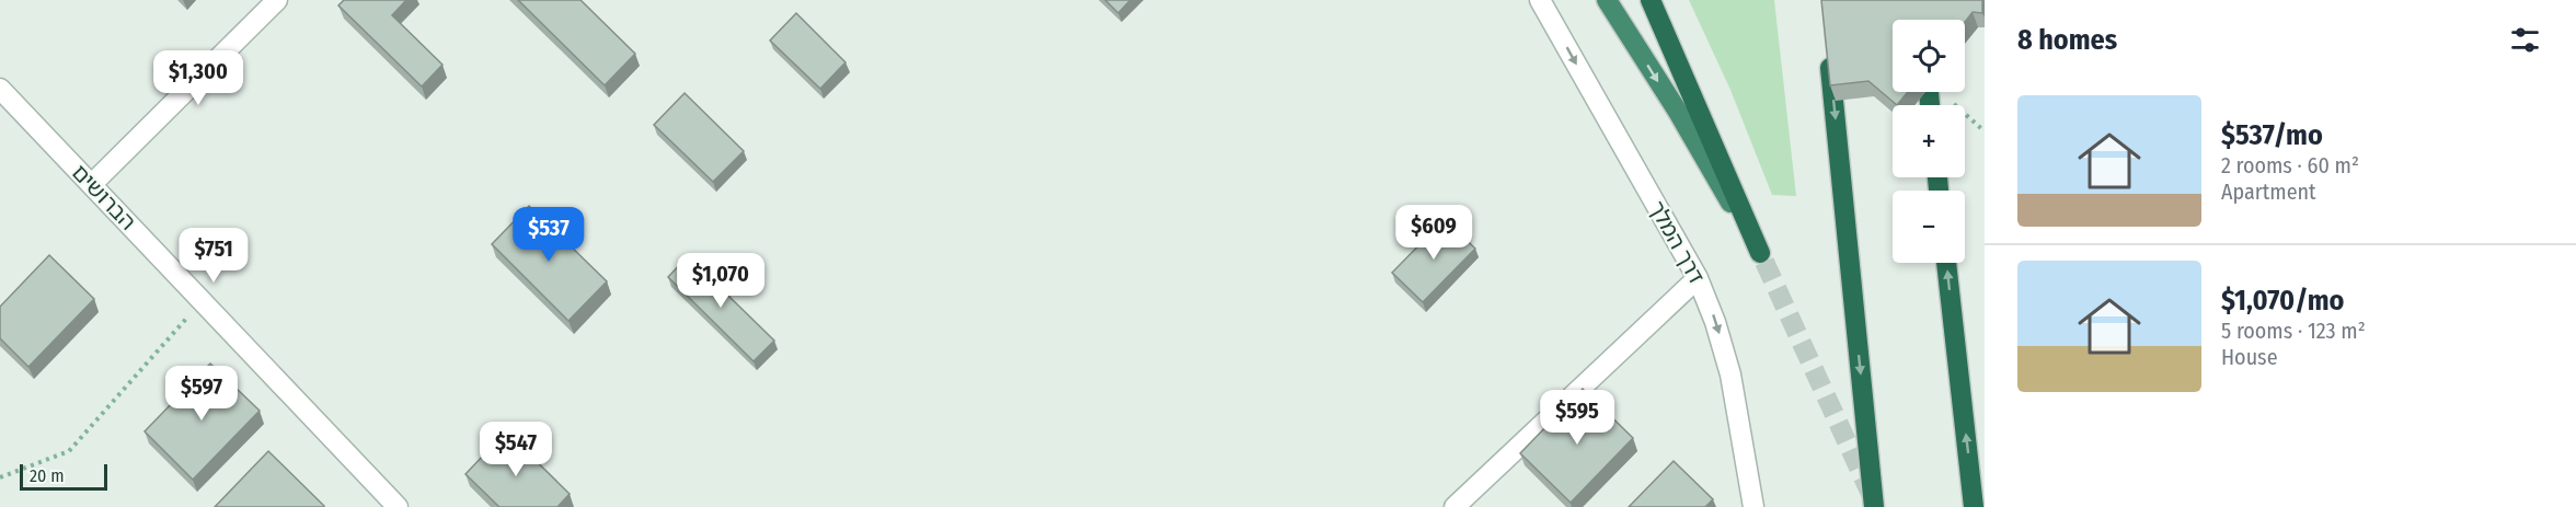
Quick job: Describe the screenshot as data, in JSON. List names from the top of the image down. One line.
{"streets":{"street":["הברושים","דרך המלך"]},"one_way":["דרך המלך"],"scale_bar":"20 m","page":{"heading":"8 homes","map_buttons":["+","−"],"price":["$1,300","$609","$537","$751","$1,070","$597","$595","$547"],"list":[{"name":"$537/mo","note":"2 rooms · 60 m² · Apartment"},{"name":"$1,070/mo","note":"5 rooms · 123 m² · House"}],"scale":"20 m"}}
